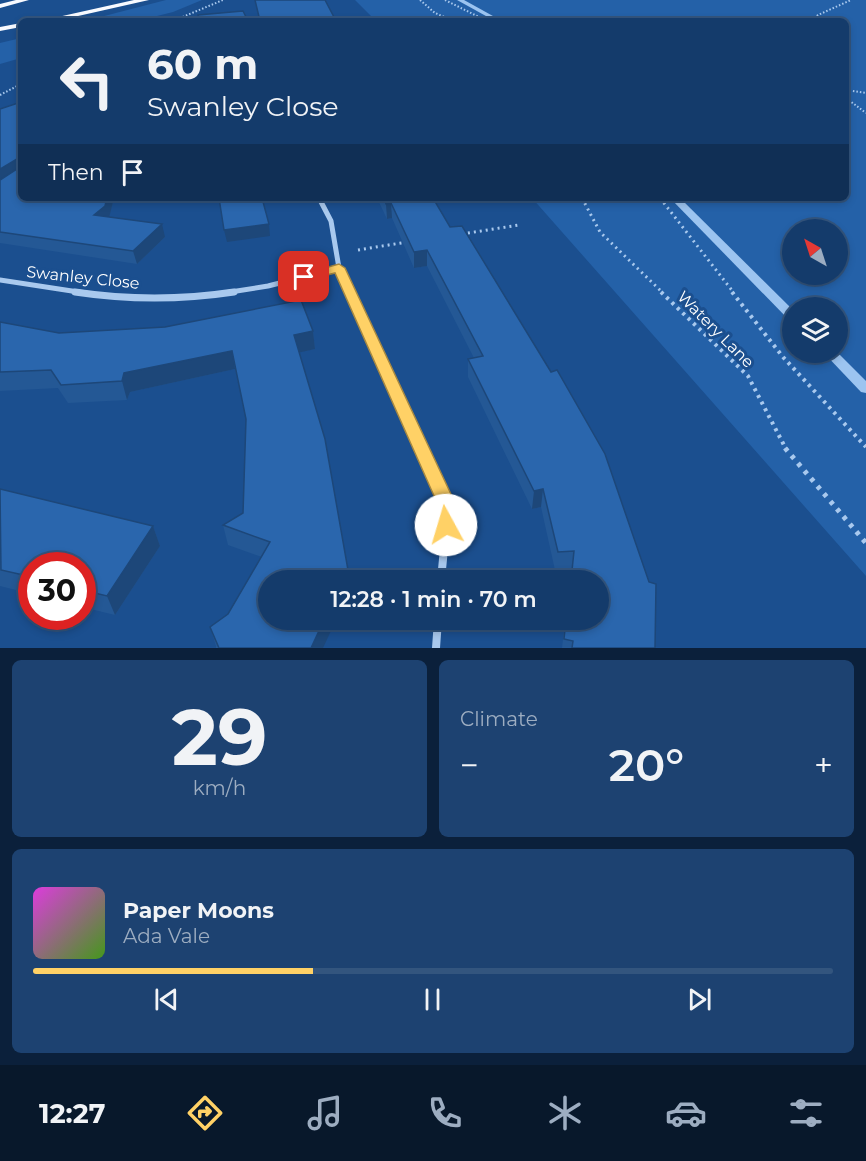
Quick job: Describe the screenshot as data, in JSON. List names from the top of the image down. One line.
{"streets":{"street":["Swanley Close"],"path":["Watery Lane"]},"north":"top left","page":{"turn":["60 m","Swanley Close"],"then":"Then","limit":"30","trip":"12:28 · 1 min · 70 m","tile":[["29","km/h"],"Climate"],"heat":["−","20°","+"],"song":["Paper Moons","Ada Vale"],"tabs":"12:27"}}
